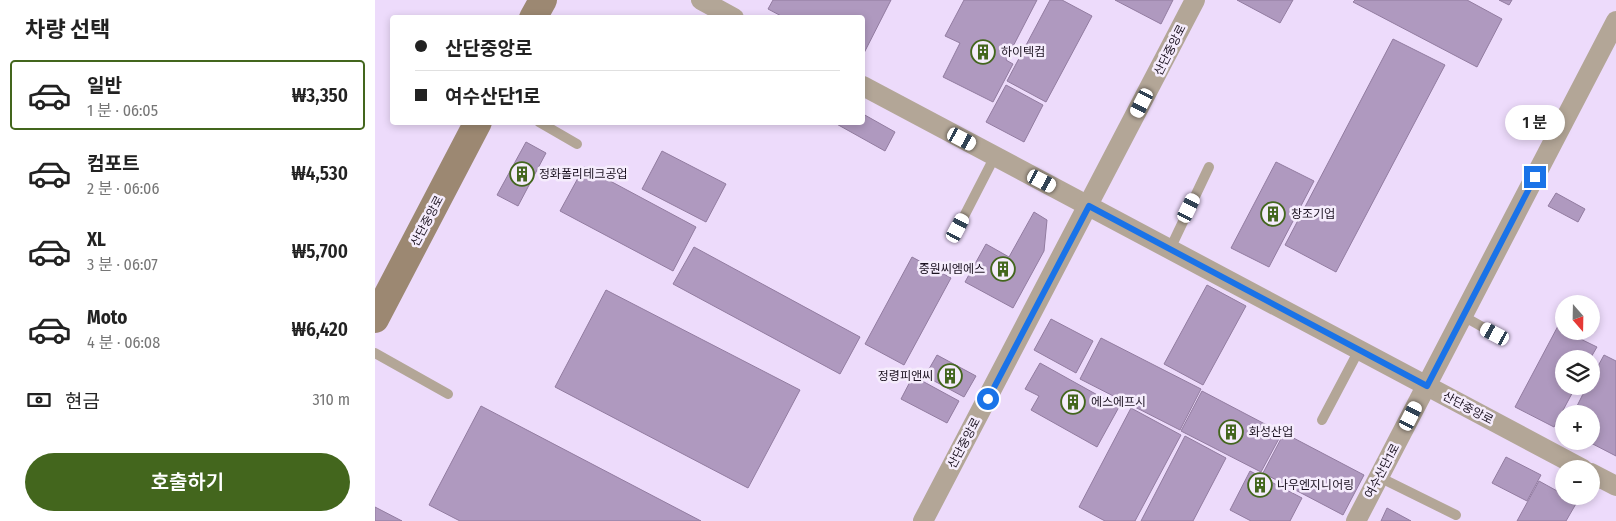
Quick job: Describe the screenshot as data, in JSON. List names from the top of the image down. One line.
{"streets":{"street":["산단중앙로","여수산단1로"]},"crossings":[["산단중앙로","여수산단1로"]],"places":{"building":["하이텍컴","정화폴리테크공업","창조기업","중원씨엠에스","정령피앤씨","에스에프시","화성산업","나우엔지니어링"]},"north":"bottom","page":{"heading":"차량 선택","banner":["산단중앙로","여수산단1로"],"list":[{"name":"일반","note":"1 분 · 06:05","value":"₩3,350"},{"name":"컴포트","note":"2 분 · 06:06","value":"₩4,530"},{"name":"XL","note":"3 분 · 06:07","value":"₩5,700"},{"name":"Moto","note":"4 분 · 06:08","value":"₩6,420"}],"bubble":"1 분","map_buttons":["+","−"],"pay":["현금","310 m"],"buttons":"호출하기"}}
